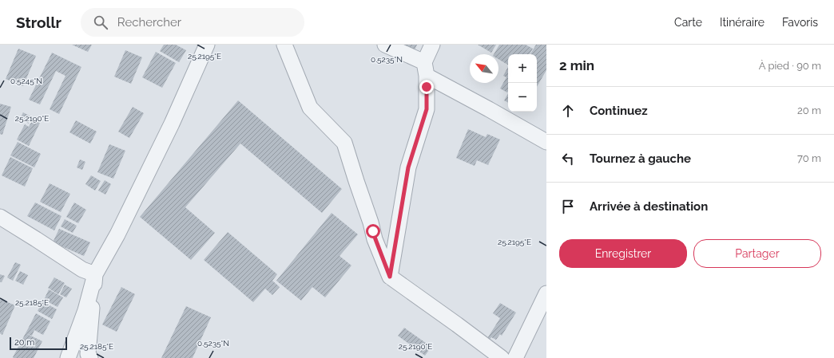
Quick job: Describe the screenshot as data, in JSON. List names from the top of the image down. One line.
{"scale_bar":"20 m","north":"top left","page":{"header":"Strollr","search":"Rechercher","nav":["Carte","Itinéraire","Favoris"],"heading":["2 min","À pied · 90 m"],"map_buttons":["+","−"],"list":[["Continuez","20 m"],["Tournez à gauche","70 m"],"Arrivée à destination"],"buttons":["Enregistrer","Partager"],"scale":"20 m"},"coordinates":["25.2195°E","0.5235°N","0.5245°N","25.2190°E","25.2185°E"]}
